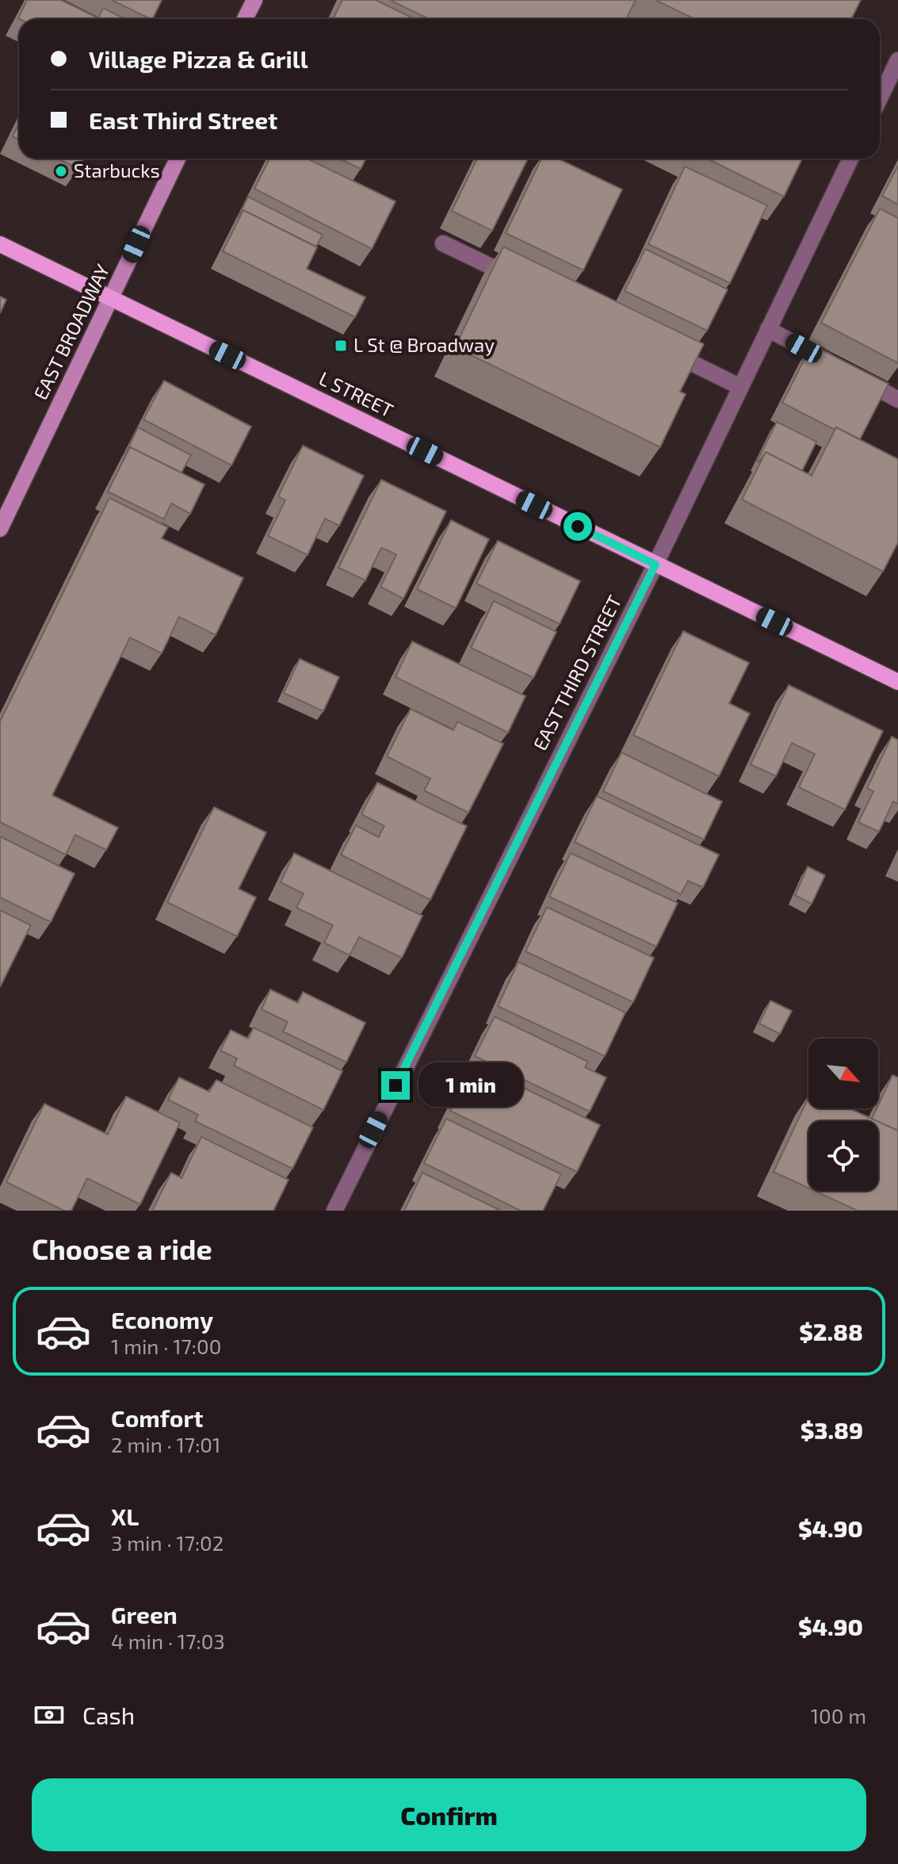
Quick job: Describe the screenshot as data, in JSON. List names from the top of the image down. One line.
{"streets":{"main road":["EAST BROADWAY","L STREET"],"street":["EAST THIRD STREET"]},"crossings":[["EAST BROADWAY","L STREET"],["L STREET","EAST THIRD STREET"]],"places":{"other":["Starbucks"],"transit":["L St @ Broadway"]},"north":"bottom right","page":{"banner":["Village Pizza & Grill","East Third Street"],"bubble":"1 min","heading":"Choose a ride","list":[{"name":"Economy","note":"1 min · 17:00","value":"$2.88"},{"name":"Comfort","note":"2 min · 17:01","value":"$3.89"},{"name":"XL","note":"3 min · 17:02","value":"$4.90"},{"name":"Green","note":"4 min · 17:03","value":"$4.90"}],"pay":["Cash","100 m"],"buttons":"Confirm"}}
